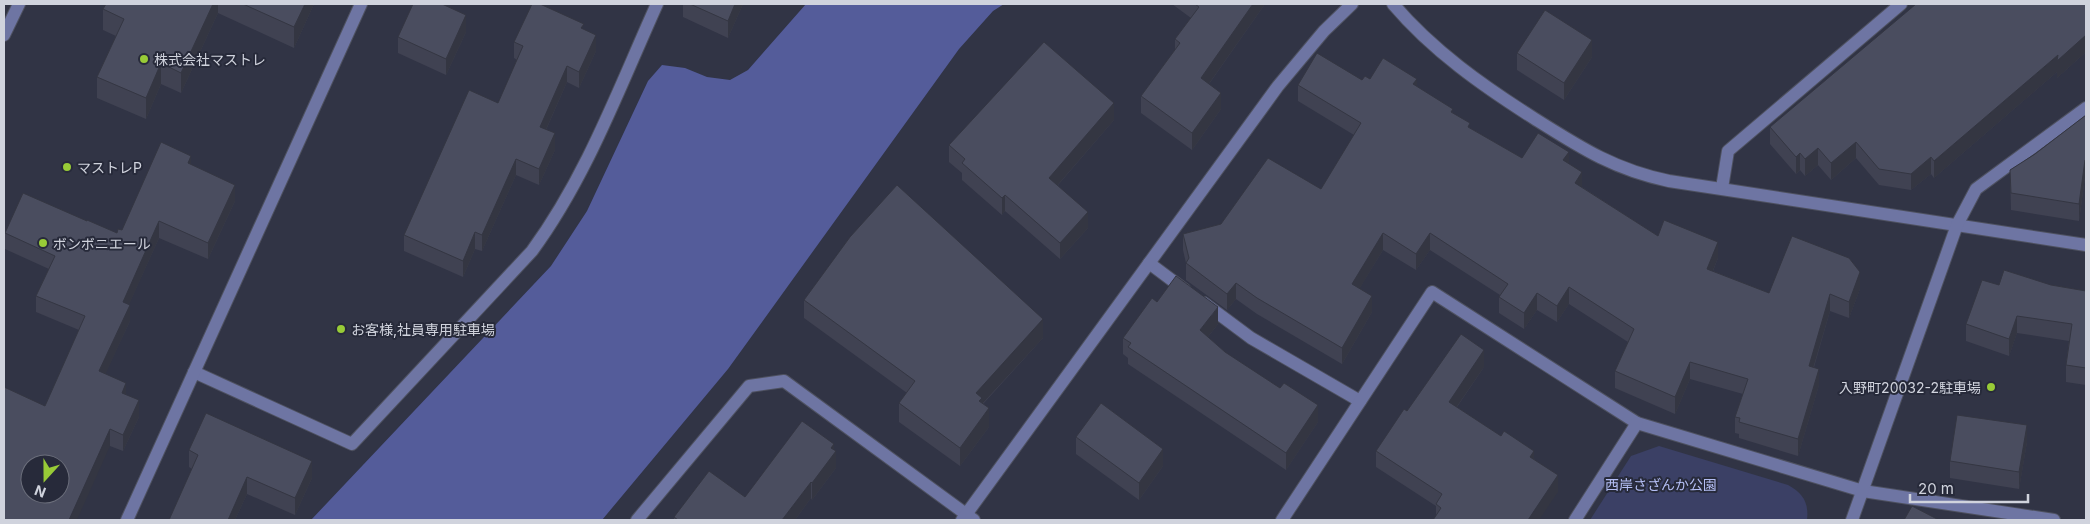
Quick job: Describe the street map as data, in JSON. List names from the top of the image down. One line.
{"parks":["西岸さざんか公園"],"places":["株式会社マストレ","マストレP","ボンボニエール","お客様,社員専用駐車場","入野町20032-2駐車場"],"scale_bar":"20 m","north":"bottom"}
